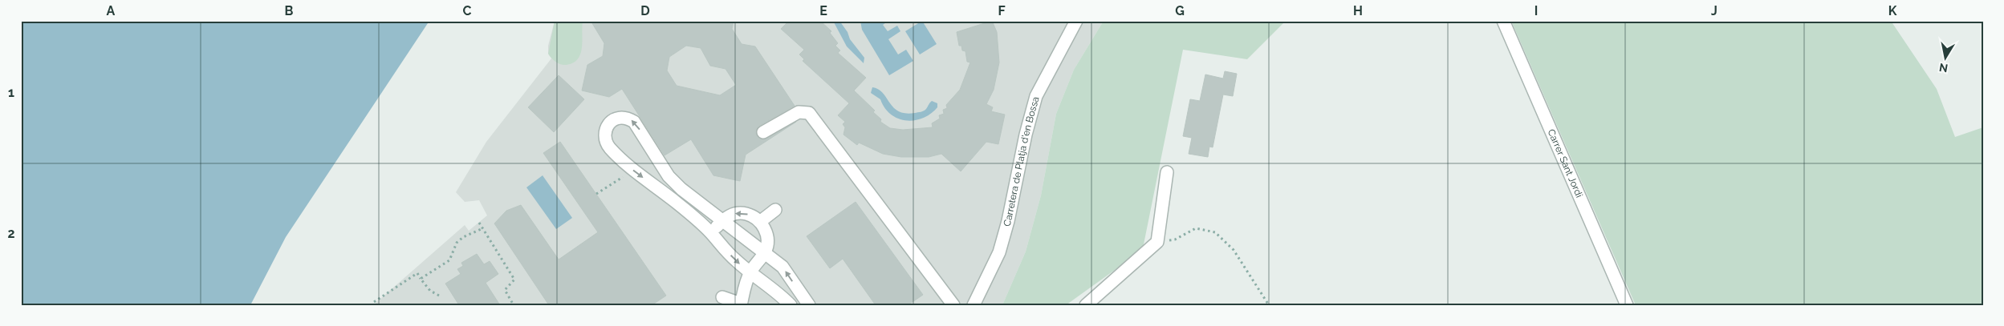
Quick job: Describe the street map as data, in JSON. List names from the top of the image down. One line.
{"streets":{"street":["Carretera de Platja d'en Bossa","Carrer Sant Jordi"]},"north":"bottom","grid":{"columns":["A","B","C","D","E","F","G","H","I","J","K"],"rows":["1","2"]}}
